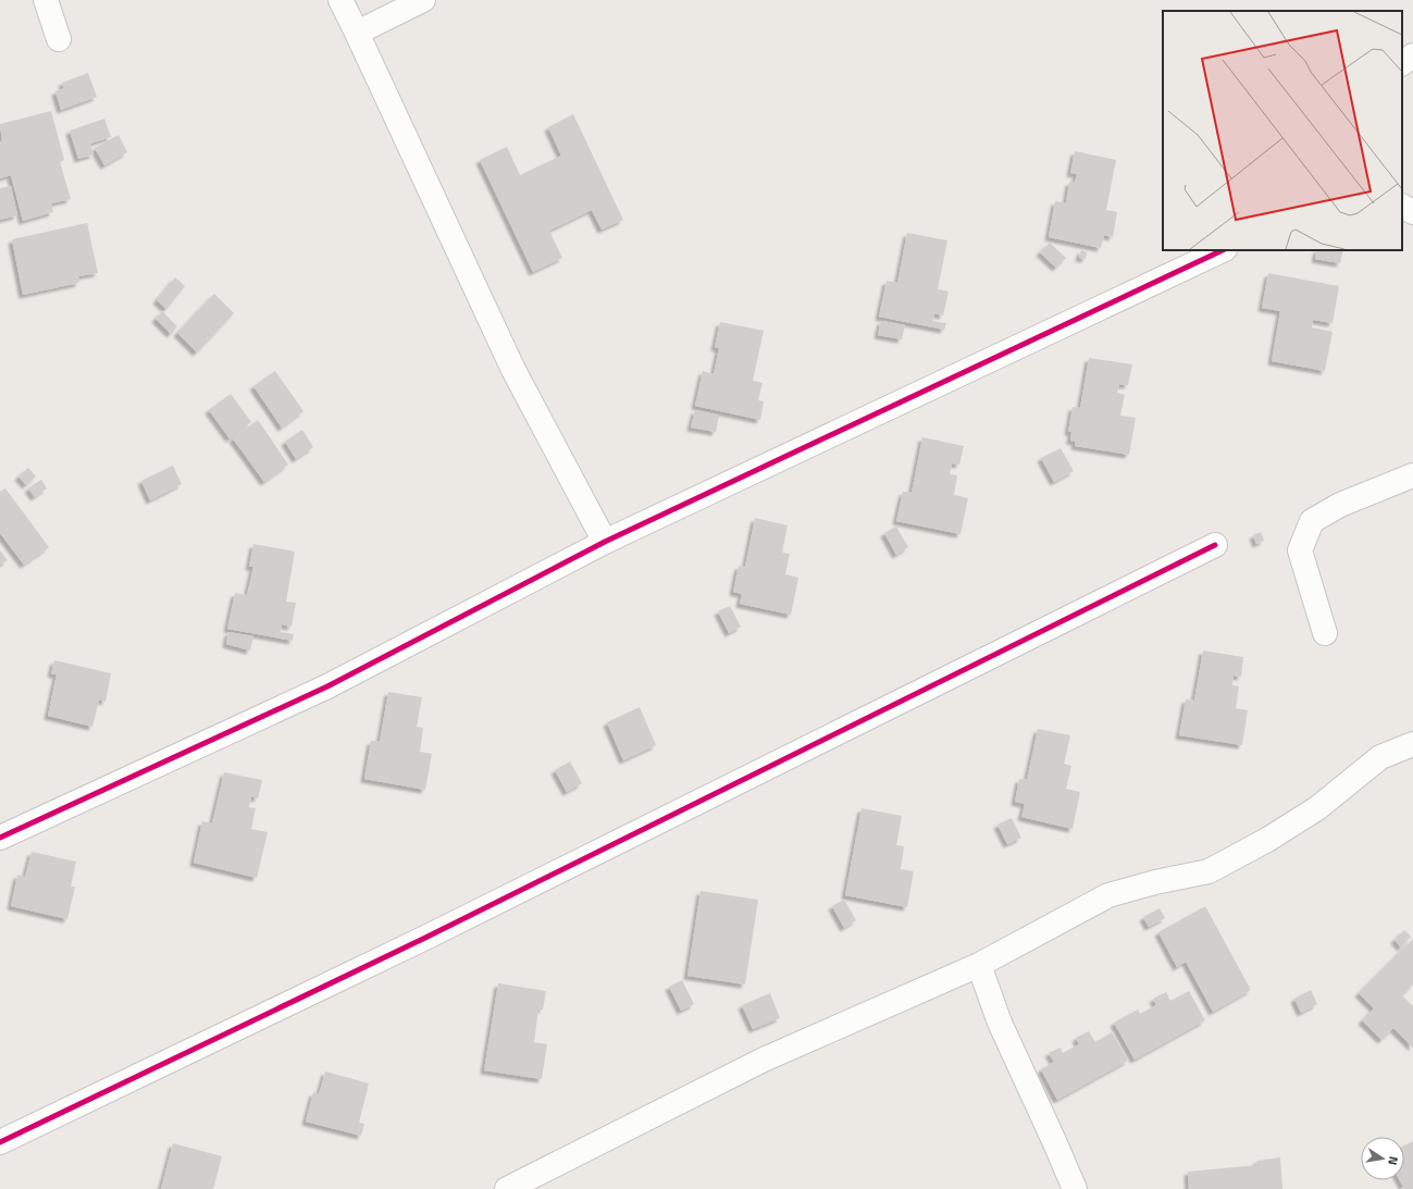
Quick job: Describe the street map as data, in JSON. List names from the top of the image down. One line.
{"north":"right"}
